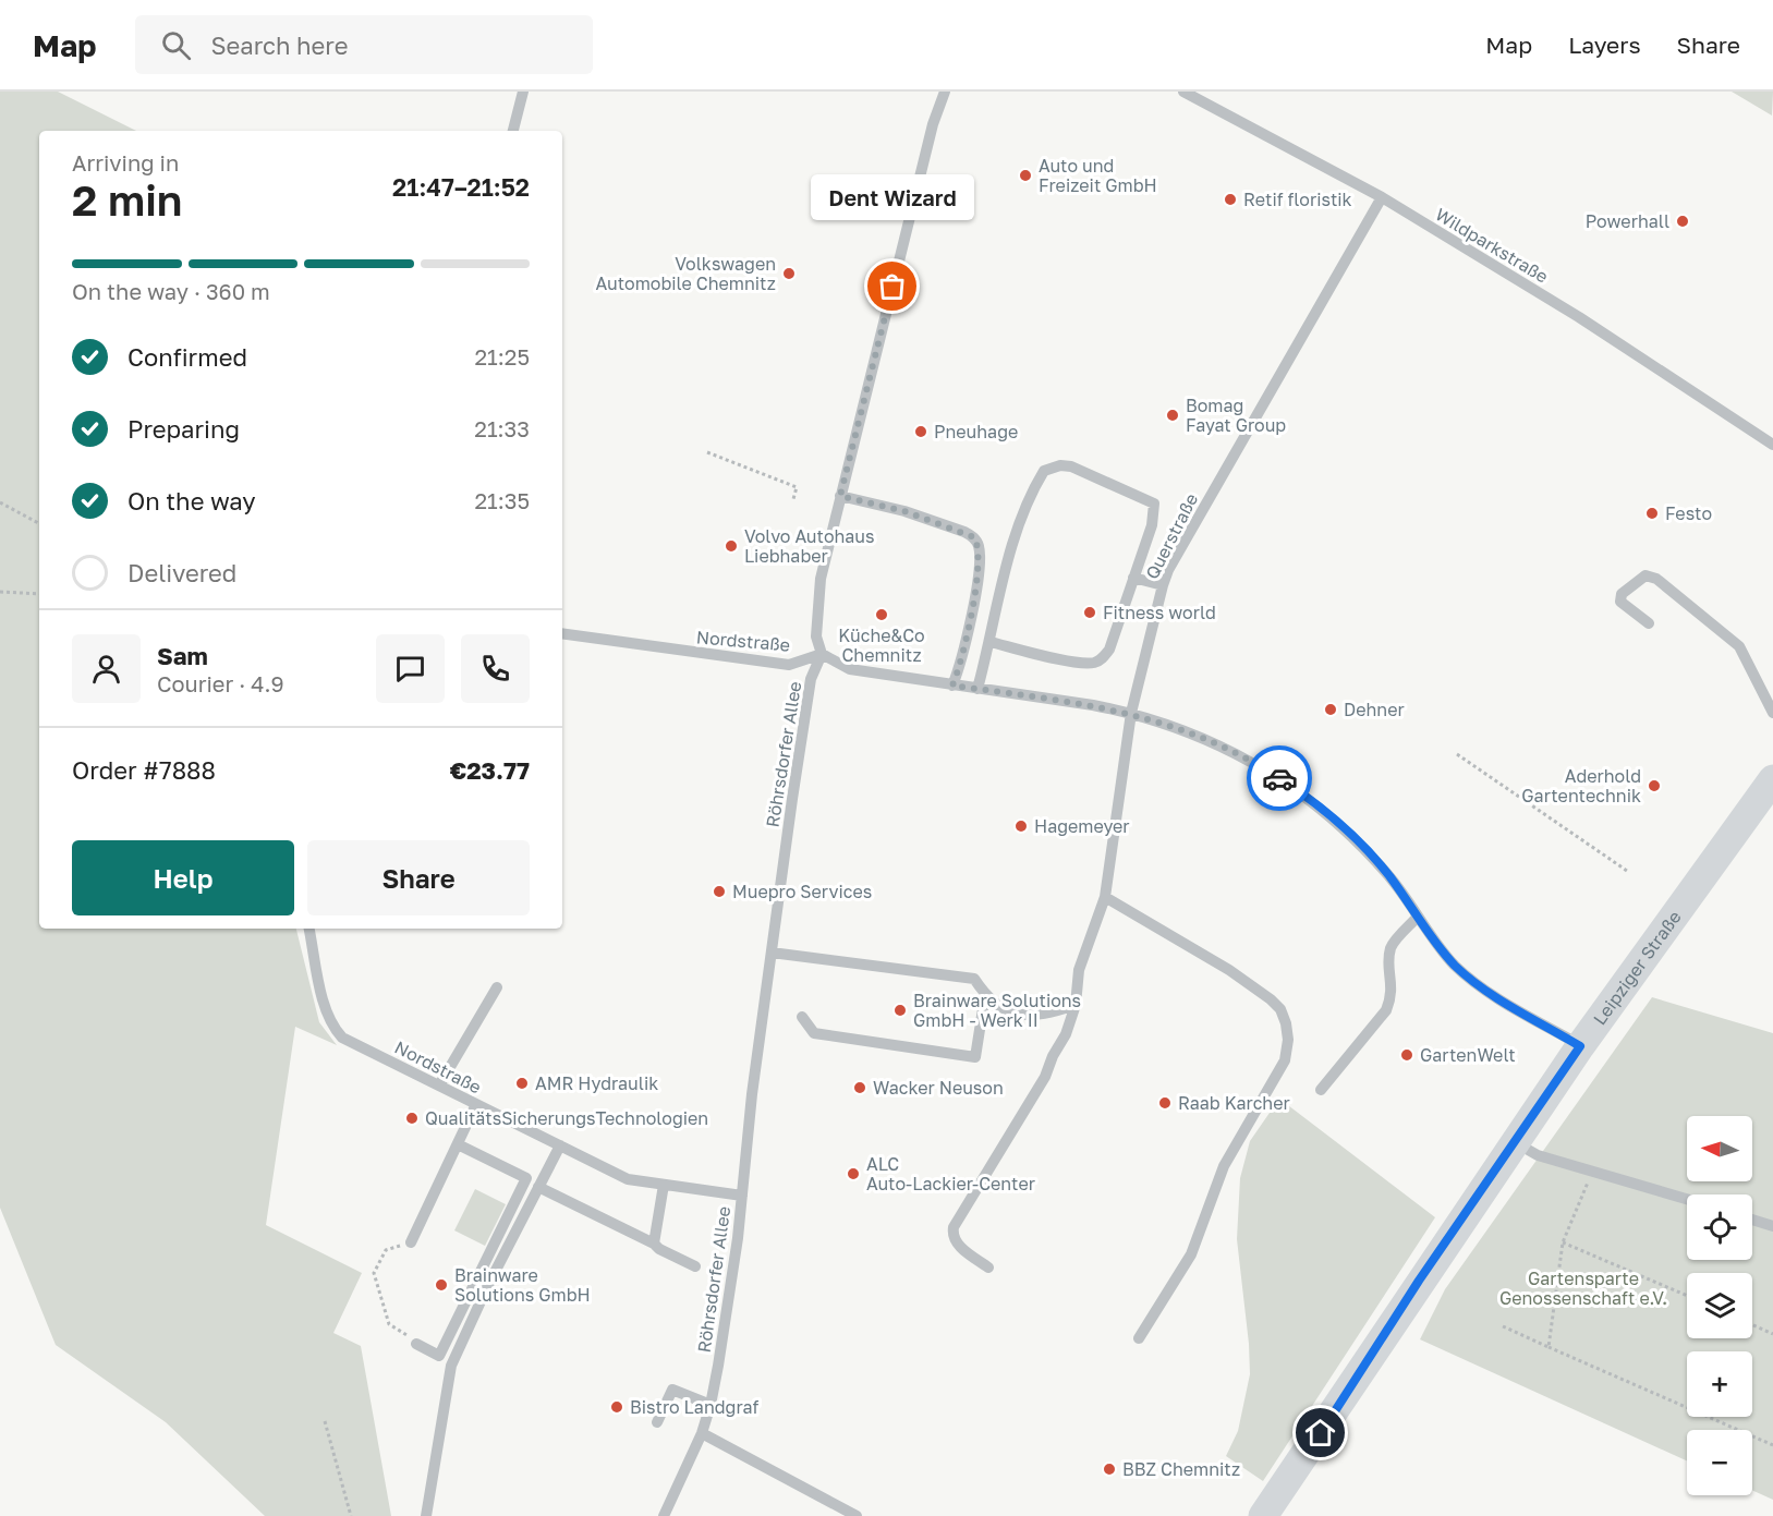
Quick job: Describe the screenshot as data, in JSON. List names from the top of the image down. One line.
{"streets":{"main road":["Leipziger Straße"],"street":["Wildparkstraße","Querstraße","Nordstraße","Röhrsdorfer Allee"]},"crossings":[["Wildparkstraße","Querstraße"],["Nordstraße","Röhrsdorfer Allee"]],"parks":["Gartensparte Genossenschaft e.V."],"places":["Auto und Freizeit GmbH","Retif floristik","Powerhall","Volkswagen Automobile Chemnitz","Dent Wizard","Bomag Fayat Group","Pneuhage","Festo","Volvo Autohaus Liebhaber","Fitness world","Küche&Co Chemnitz","Dehner","Aderhold Gartentechnik","Hagemeyer","Muepro Services","Brainware Solutions GmbH - Werk II","GartenWelt","AMR Hydraulik","Wacker Neuson","Raab Karcher","QualitätsSicherungsTechnologien","ALC Auto-Lackier-Center","Brainware Solutions GmbH","Bistro Landgraf","BBZ Chemnitz"],"north":"left","page":{"header":"Map","search":"Search here","nav":["Map","Layers","Share"],"heading":["2 min","Arriving in","21:47–21:52"],"panel":["Sam","Courier · 4.9","Order #7888","€23.77"],"bubble":"Dent Wizard","bar":"On the way · 360 m","list":[["Confirmed","21:25"],["Preparing","21:33"],["On the way","21:35"],"Delivered"],"buttons":["Help","Share"],"map_buttons":["+","−"]}}
